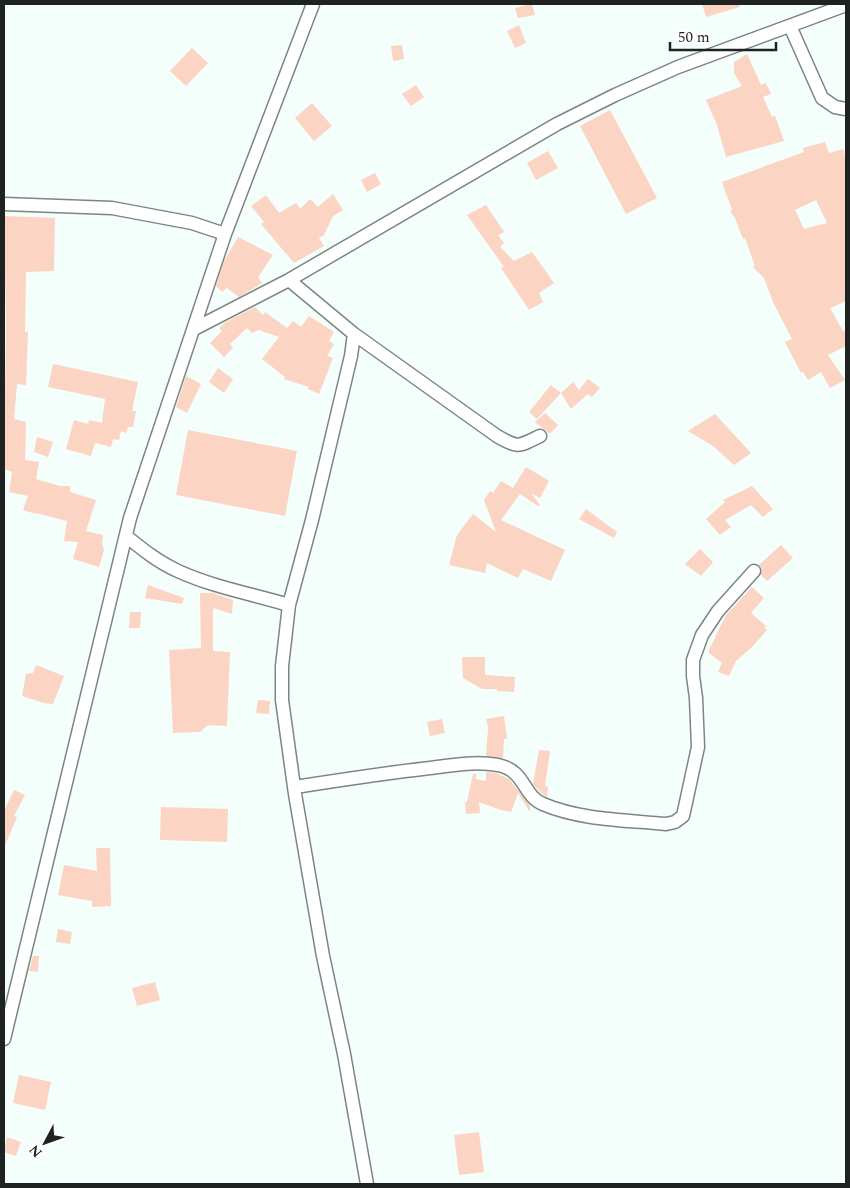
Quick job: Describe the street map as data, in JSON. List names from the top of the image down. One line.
{"scale_bar":"50 m","north":"bottom left"}
